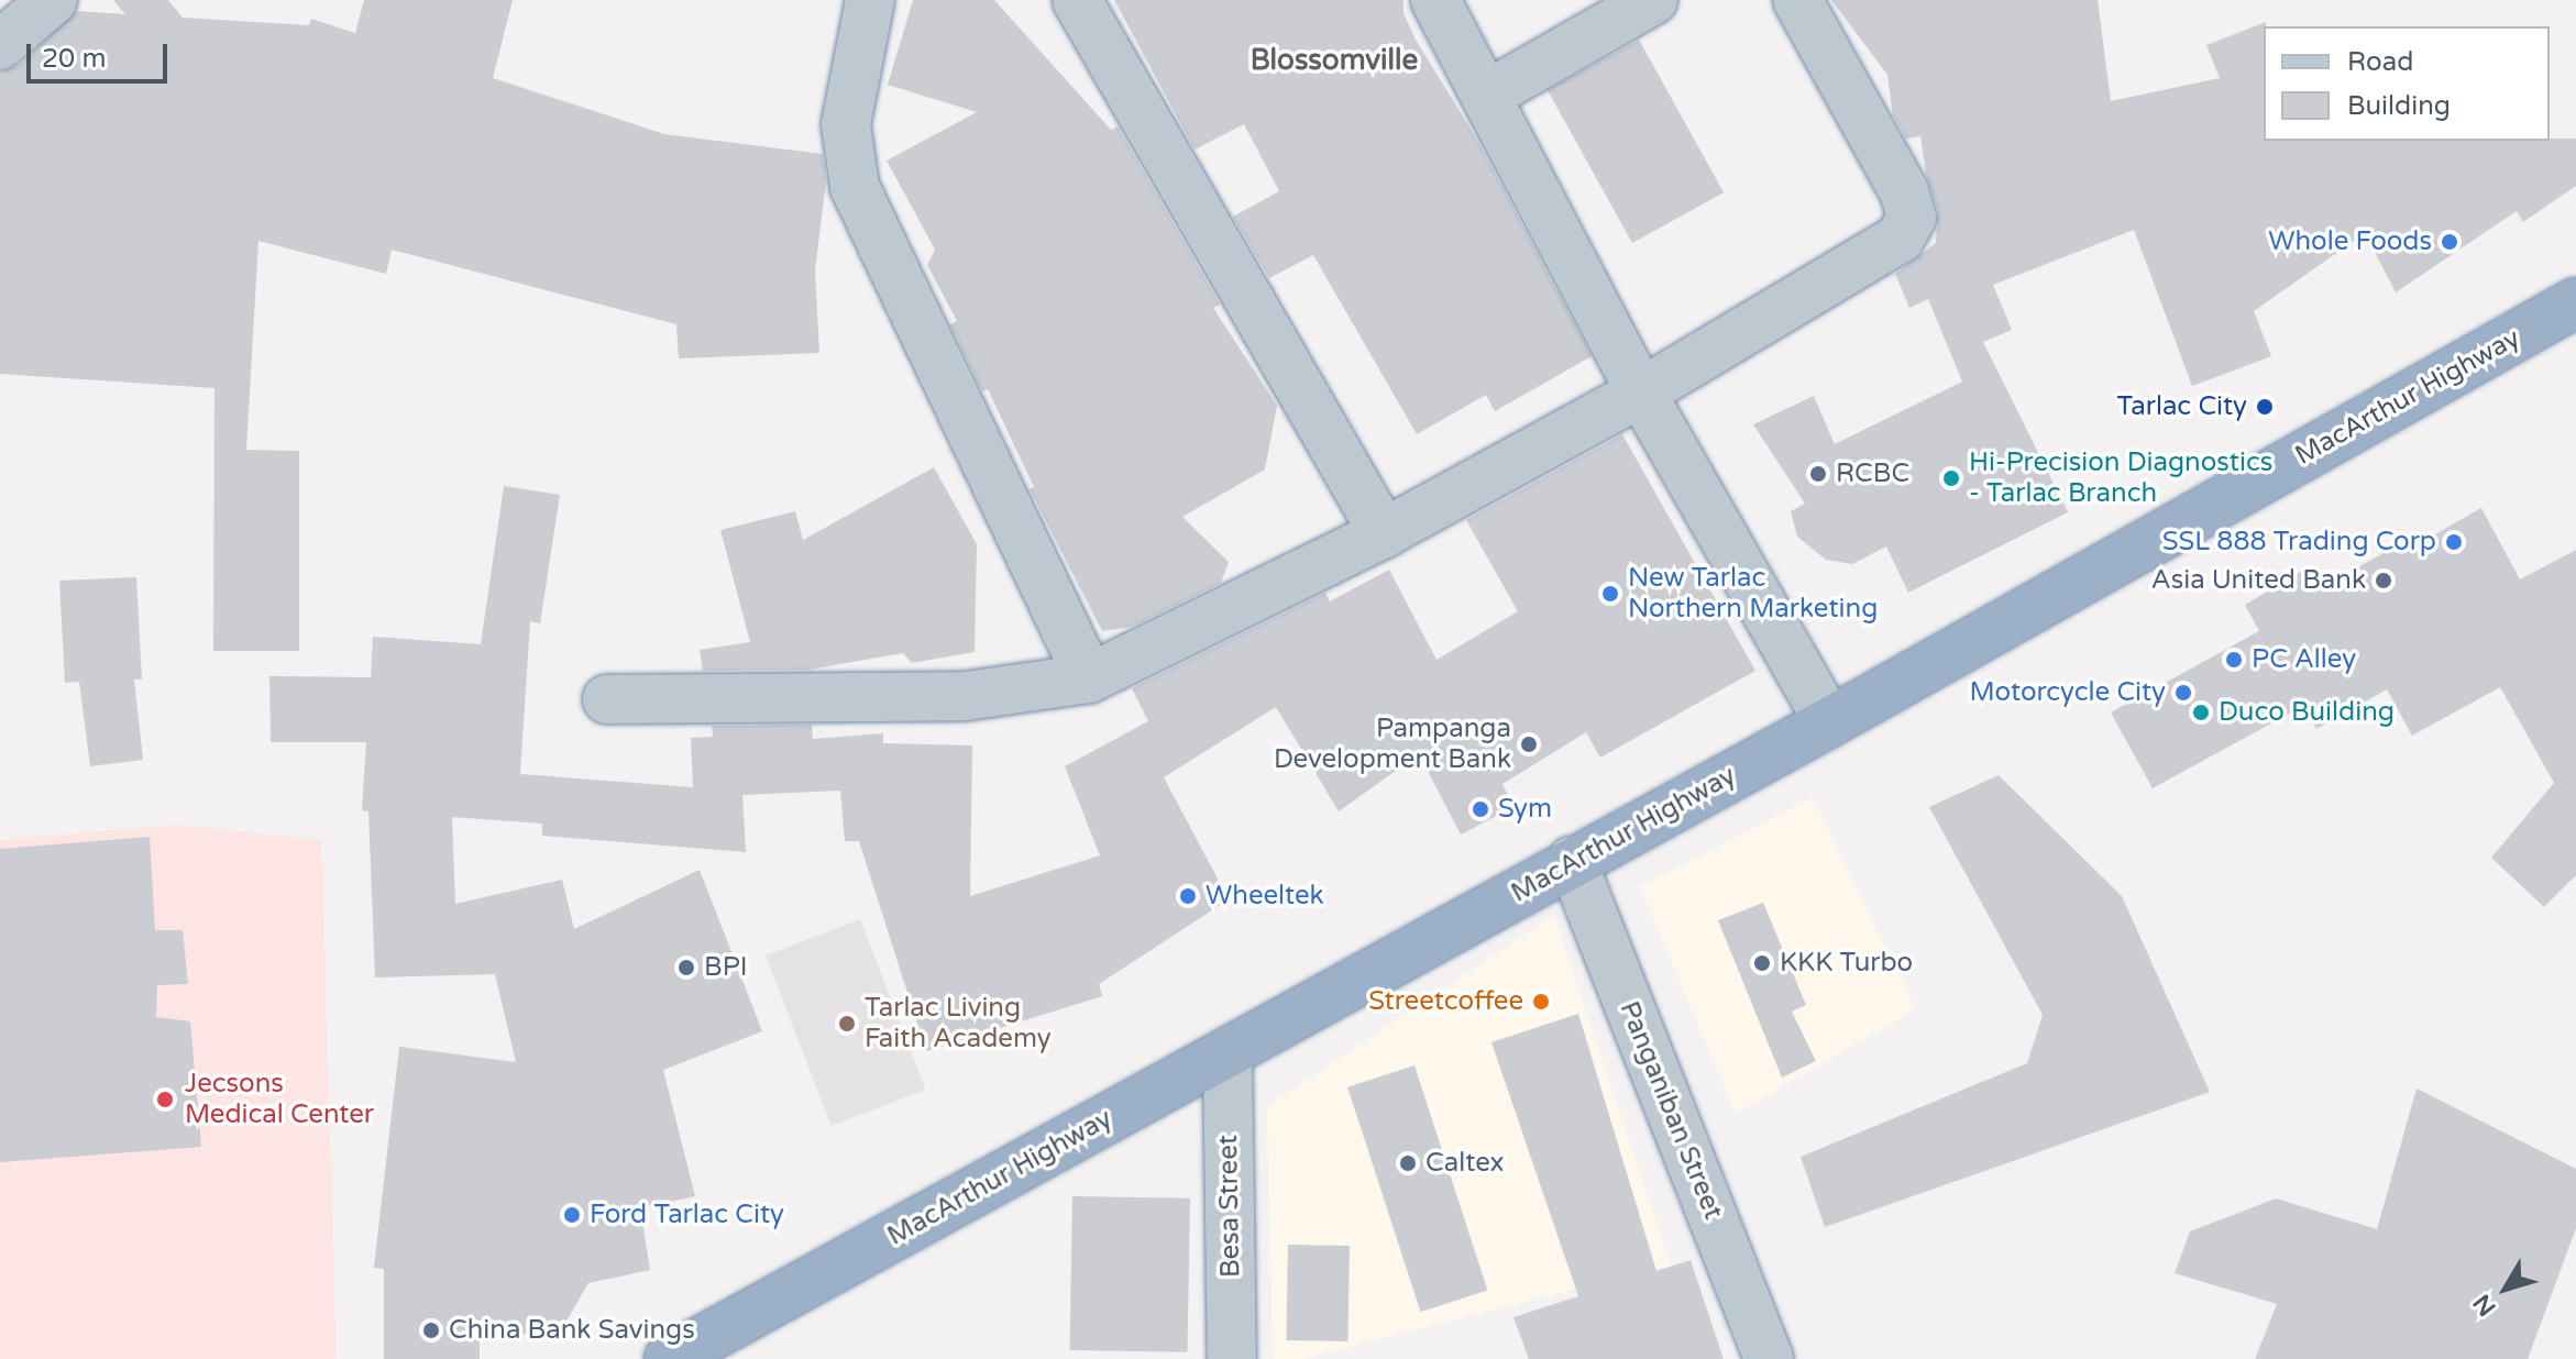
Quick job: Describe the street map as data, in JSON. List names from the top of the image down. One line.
{"streets":{"highway":["MacArthur Highway"],"street":["Panganiban Street","Besa Street"]},"crossings":[["MacArthur Highway","Panganiban Street"],["MacArthur Highway","Besa Street"]],"districts":["Blossomville"],"places":["Whole Foods","Tarlac City","RCBC","Hi-Precision Diagnostics - Tarlac Branch","SSL 888 Trading Corp","Asia United Bank","New Tarlac Northern Marketing","PC Alley","Motorcycle City","Duco Building","Pampanga Development Bank","Sym","Wheeltek","KKK Turbo","BPI","Streetcoffee","Tarlac Living Faith Academy","Jecsons Medical Center","Caltex","Ford Tarlac City","China Bank Savings"],"legend":["Road","Building"],"scale_bar":"20 m","north":"bottom left"}
